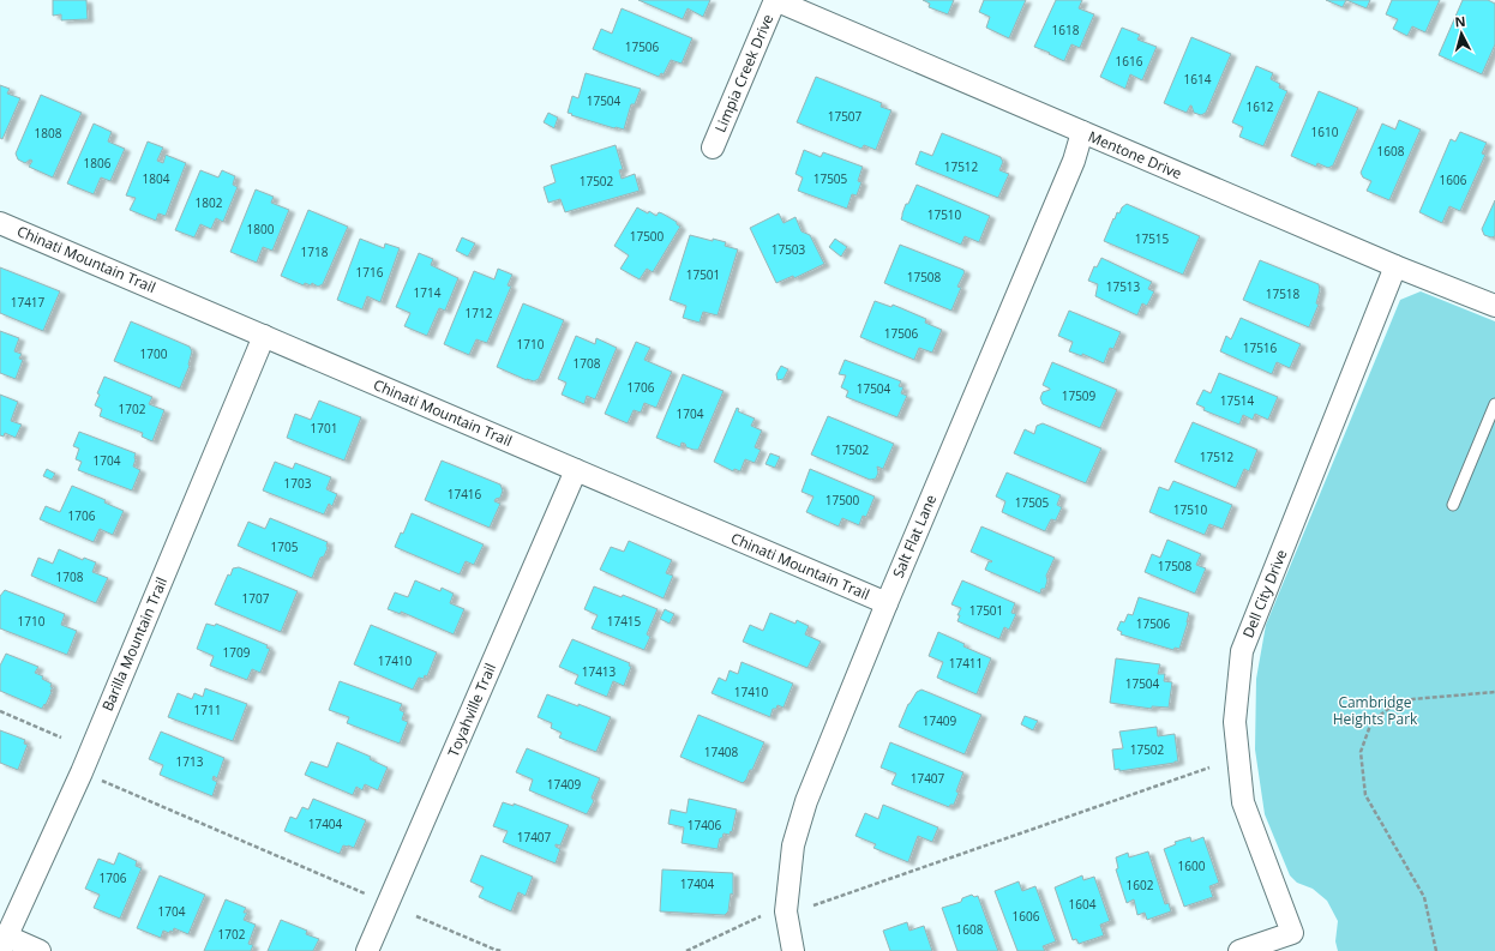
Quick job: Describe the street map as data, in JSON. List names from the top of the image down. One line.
{"streets":{"street":["Limpia Creek Drive","Mentone Drive","Chinati Mountain Trail","Salt Flat Lane","Dell City Drive","Barilla Mountain Trail","Toyahville Trail"]},"crossings":[["Limpia Creek Drive","Mentone Drive"],["Mentone Drive","Salt Flat Lane"],["Mentone Drive","Dell City Drive"],["Chinati Mountain Trail","Salt Flat Lane"],["Chinati Mountain Trail","Barilla Mountain Trail"],["Chinati Mountain Trail","Toyahville Trail"]],"parks":["Cambridge Heights Park"],"house_numbers":["1618","17506","1616","1614","17504","1612","17507","1610","1808","1608","1806","17512","1804","17505","1606","17502","1802","17510","1800","17500","17515","17503","1718","1716","17501","17508","17513","1714","17518","17417","1712","17506","1710","17516","1700","1708","1706","17504","17509","17514","1702","1704","1701","17502","17512","1704","1703","17416","17500","17505","17510","1706","1705","17508","1708","1707","17501","1710","17415","17506","1709","17410","17411","17413","17504","17410","1711","17409","17502","17408","1713","17407","17409","17404","17406","17407","1600","1706","17404","1602","1604","1704","1606","1608","1702"],"north":"top"}
